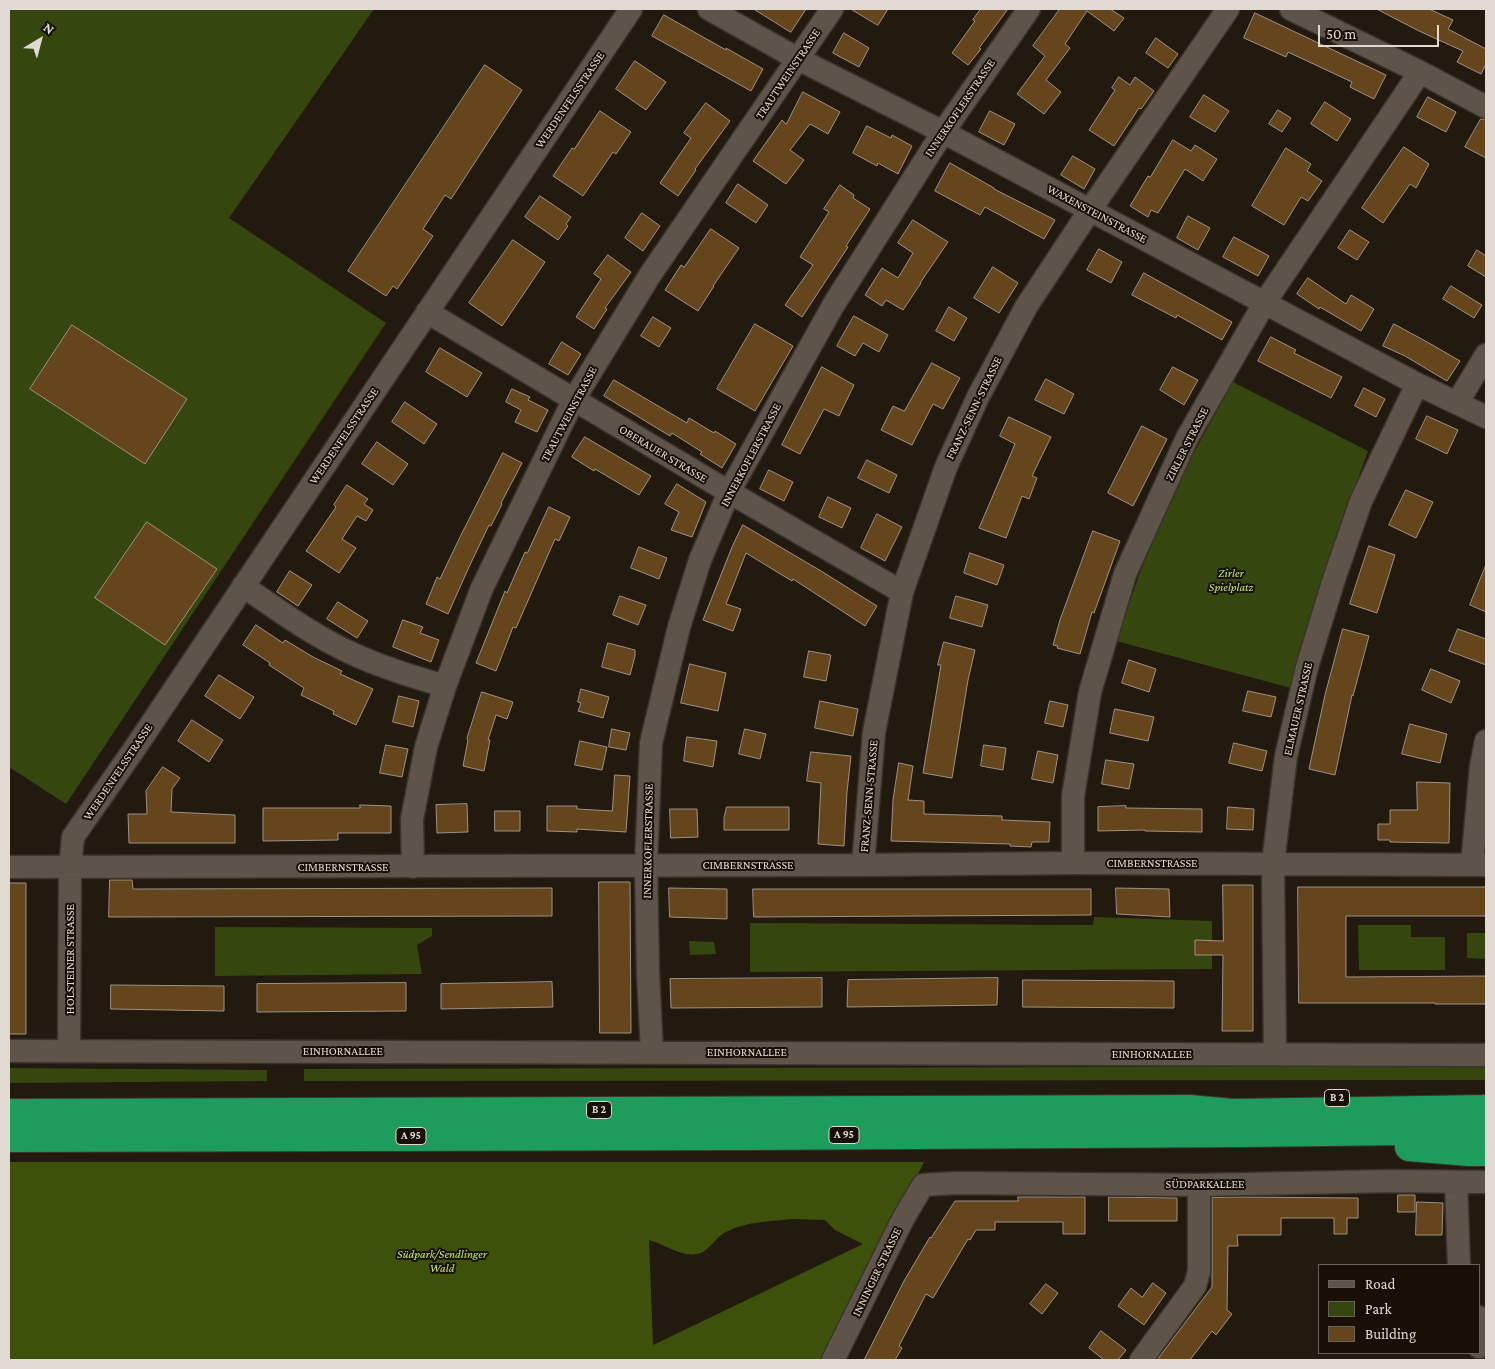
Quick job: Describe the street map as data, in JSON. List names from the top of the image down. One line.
{"streets":{"highway":["B 2","A 95"],"street":["TRAUTWEINSTRASSE","WERDENFELSSTRASSE","INNERKOFLERSTRASSE","WAXENSTEINSTRASSE","FRANZ-SENN-STRASSE","ZIRLER STRASSE","OBERAUER STRASSE","ELMAUER STRASSE","CIMBERNSTRASSE","HOLSTEINER STRASSE","EINHORNALLEE","SÜDPARKALLEE","INNINGER STRASSE"]},"crossings":[["TRAUTWEINSTRASSE","WAXENSTEINSTRASSE"],["TRAUTWEINSTRASSE","OBERAUER STRASSE"],["TRAUTWEINSTRASSE","CIMBERNSTRASSE"],["WERDENFELSSTRASSE","OBERAUER STRASSE"],["WERDENFELSSTRASSE","CIMBERNSTRASSE"],["WERDENFELSSTRASSE","HOLSTEINER STRASSE"],["INNERKOFLERSTRASSE","WAXENSTEINSTRASSE"],["INNERKOFLERSTRASSE","OBERAUER STRASSE"],["INNERKOFLERSTRASSE","CIMBERNSTRASSE"],["INNERKOFLERSTRASSE","EINHORNALLEE"],["WAXENSTEINSTRASSE","FRANZ-SENN-STRASSE"],["WAXENSTEINSTRASSE","ZIRLER STRASSE"],["WAXENSTEINSTRASSE","ELMAUER STRASSE"],["FRANZ-SENN-STRASSE","OBERAUER STRASSE"],["FRANZ-SENN-STRASSE","CIMBERNSTRASSE"],["ZIRLER STRASSE","CIMBERNSTRASSE"],["ELMAUER STRASSE","CIMBERNSTRASSE"],["ELMAUER STRASSE","EINHORNALLEE"],["CIMBERNSTRASSE","HOLSTEINER STRASSE"],["HOLSTEINER STRASSE","EINHORNALLEE"],["SÜDPARKALLEE","INNINGER STRASSE"]],"parks":["Zirler Spielplatz","Südpark/Sendlinger Wald"],"legend":["Road","Park","Building"],"scale_bar":"50 m","north":"top right"}
